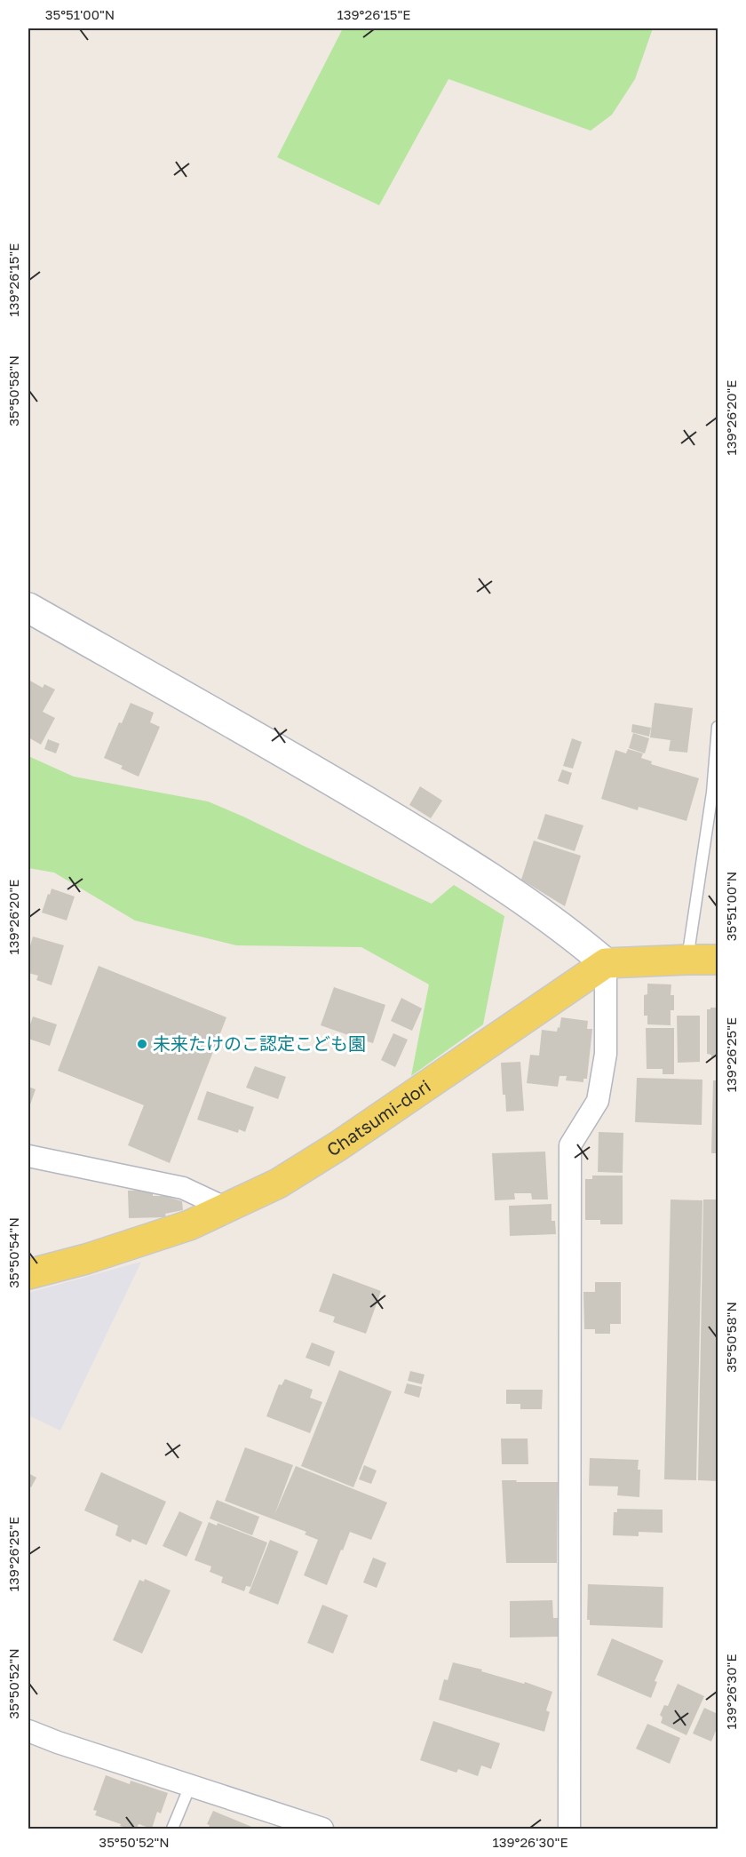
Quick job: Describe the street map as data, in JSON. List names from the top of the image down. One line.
{"streets":{"main road":["Chatsumi-dori"]},"places":["未来たけのこ認定こども園"],"coordinates":["35°51'00\"N","139°26'15\"E","35°50'58\"N","139°26'20\"E","139°26'25\"E","35°50'54\"N","35°50'52\"N","139°26'30\"E"]}
